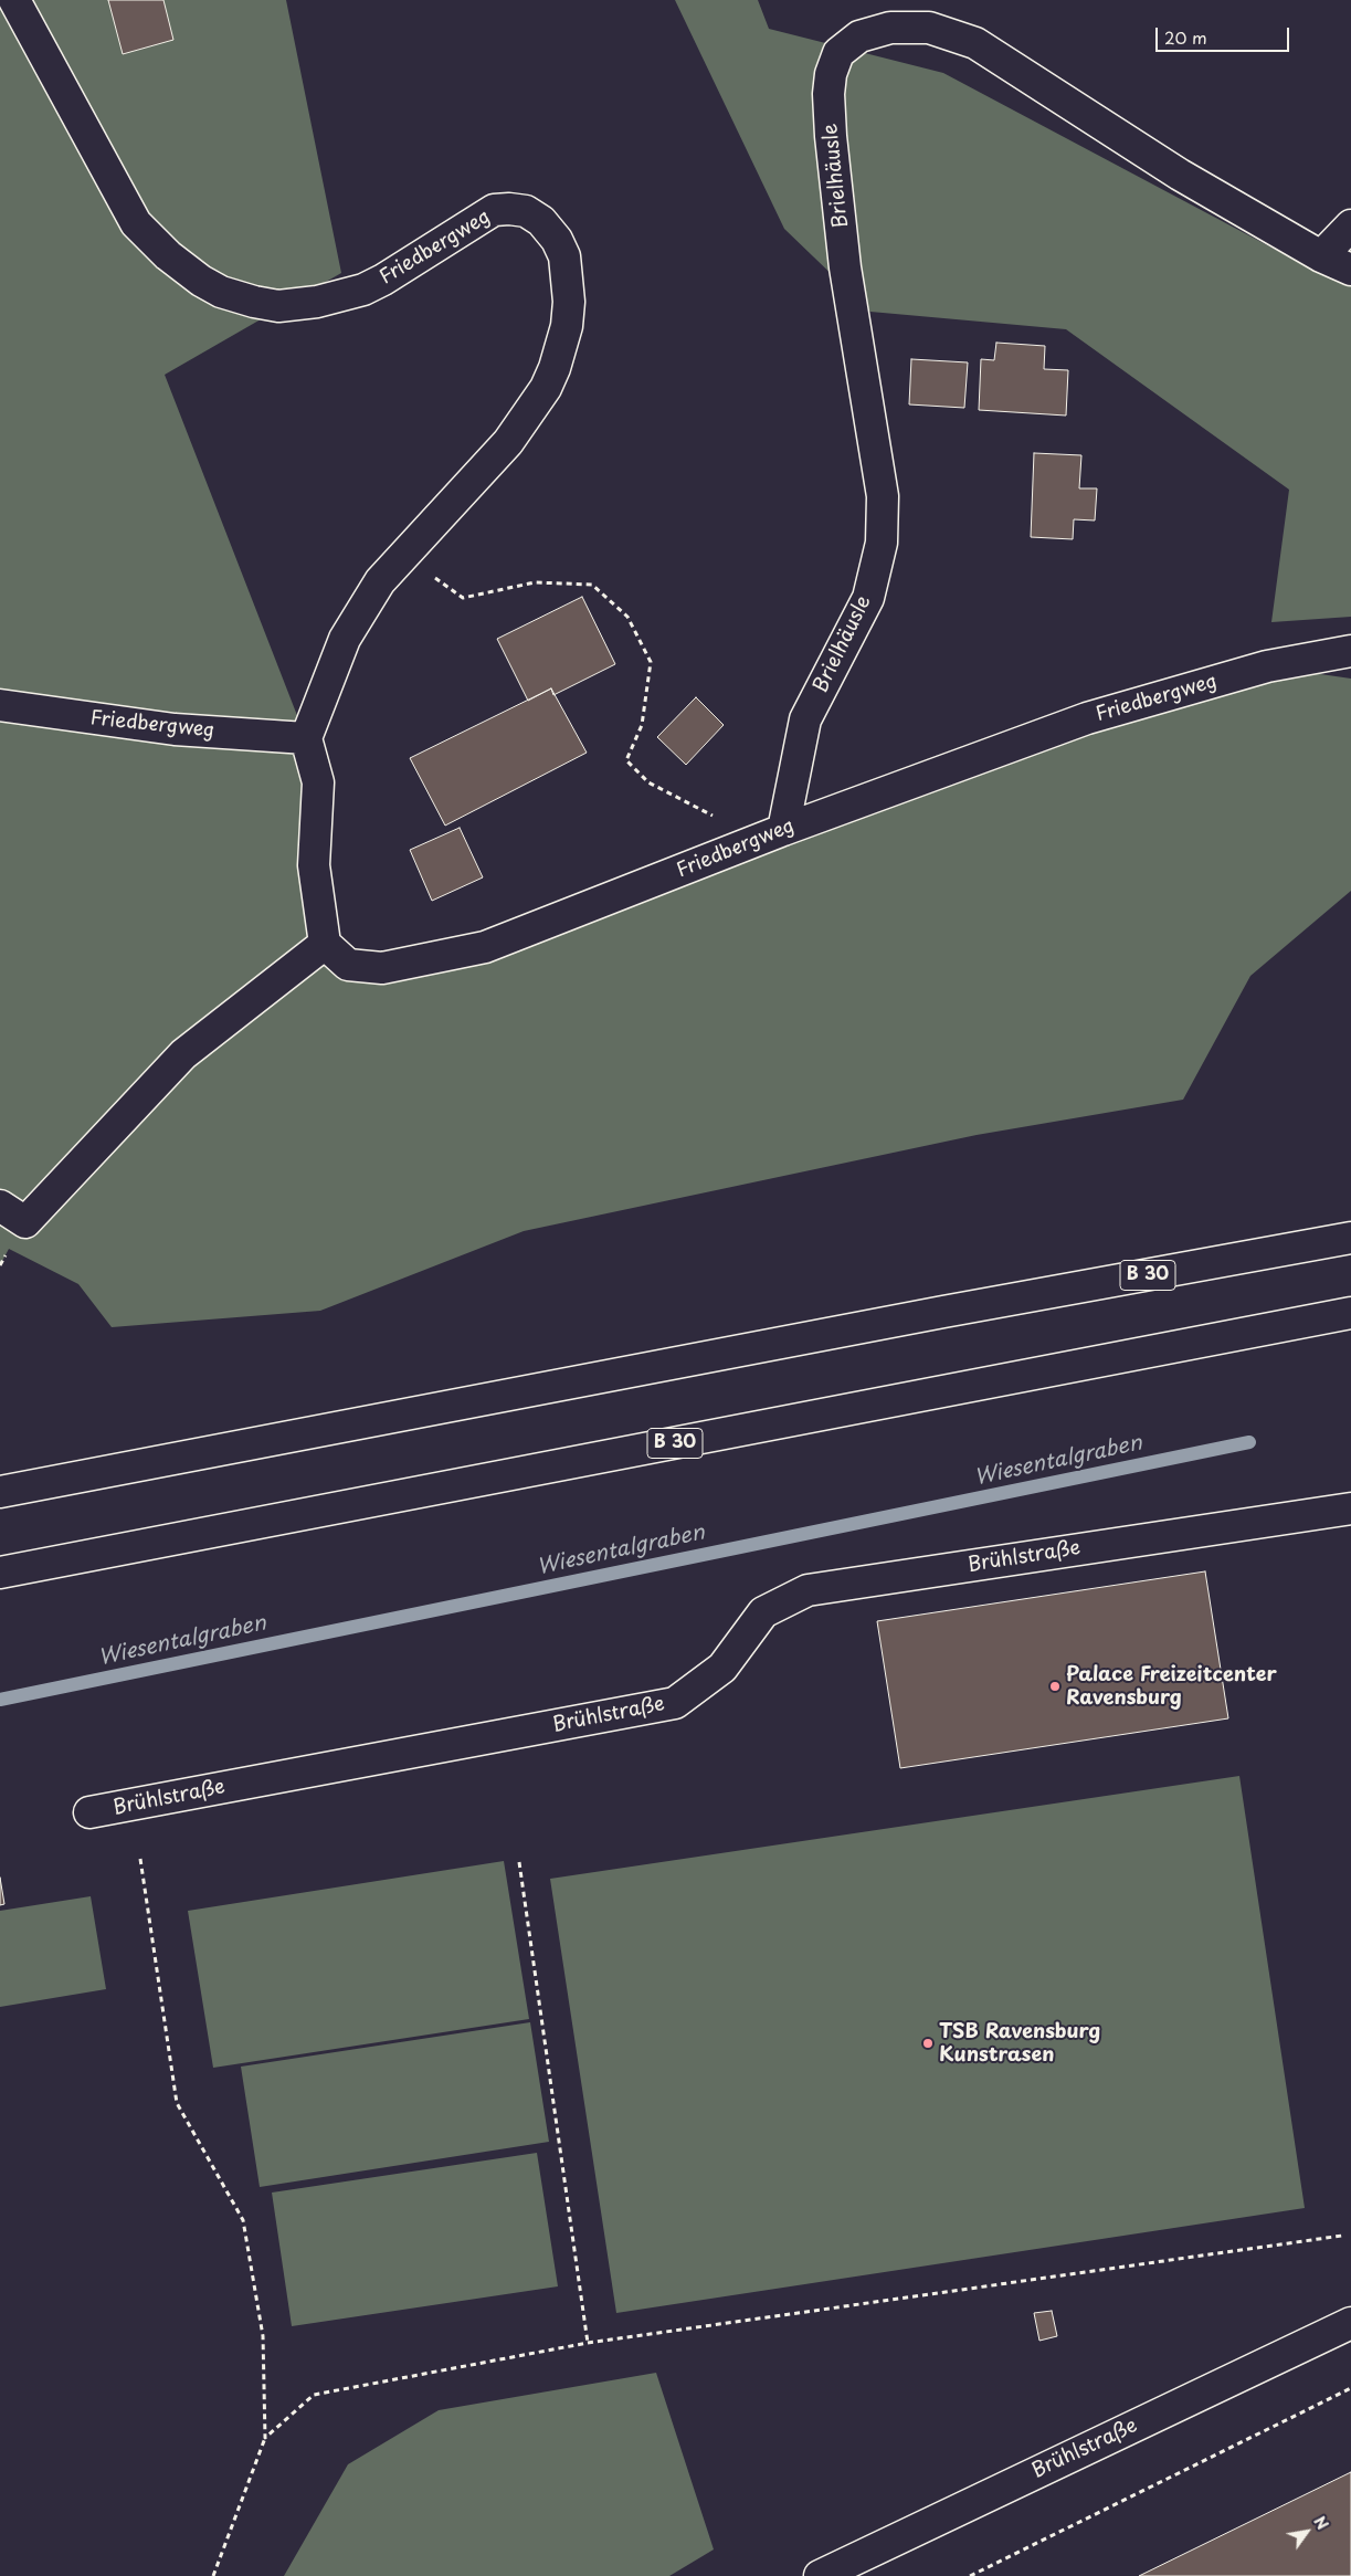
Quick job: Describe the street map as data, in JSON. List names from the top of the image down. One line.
{"streets":{"main road":["Brielhäusle","Friedbergweg","B 30","Brühlstraße"]},"crossings":[["Brielhäusle","Friedbergweg"]],"water":["Wiesentalgraben"],"places":["Palace Freizeitcenter Ravensburg","TSB Ravensburg Kunstrasen"],"scale_bar":"20 m","north":"top right"}
